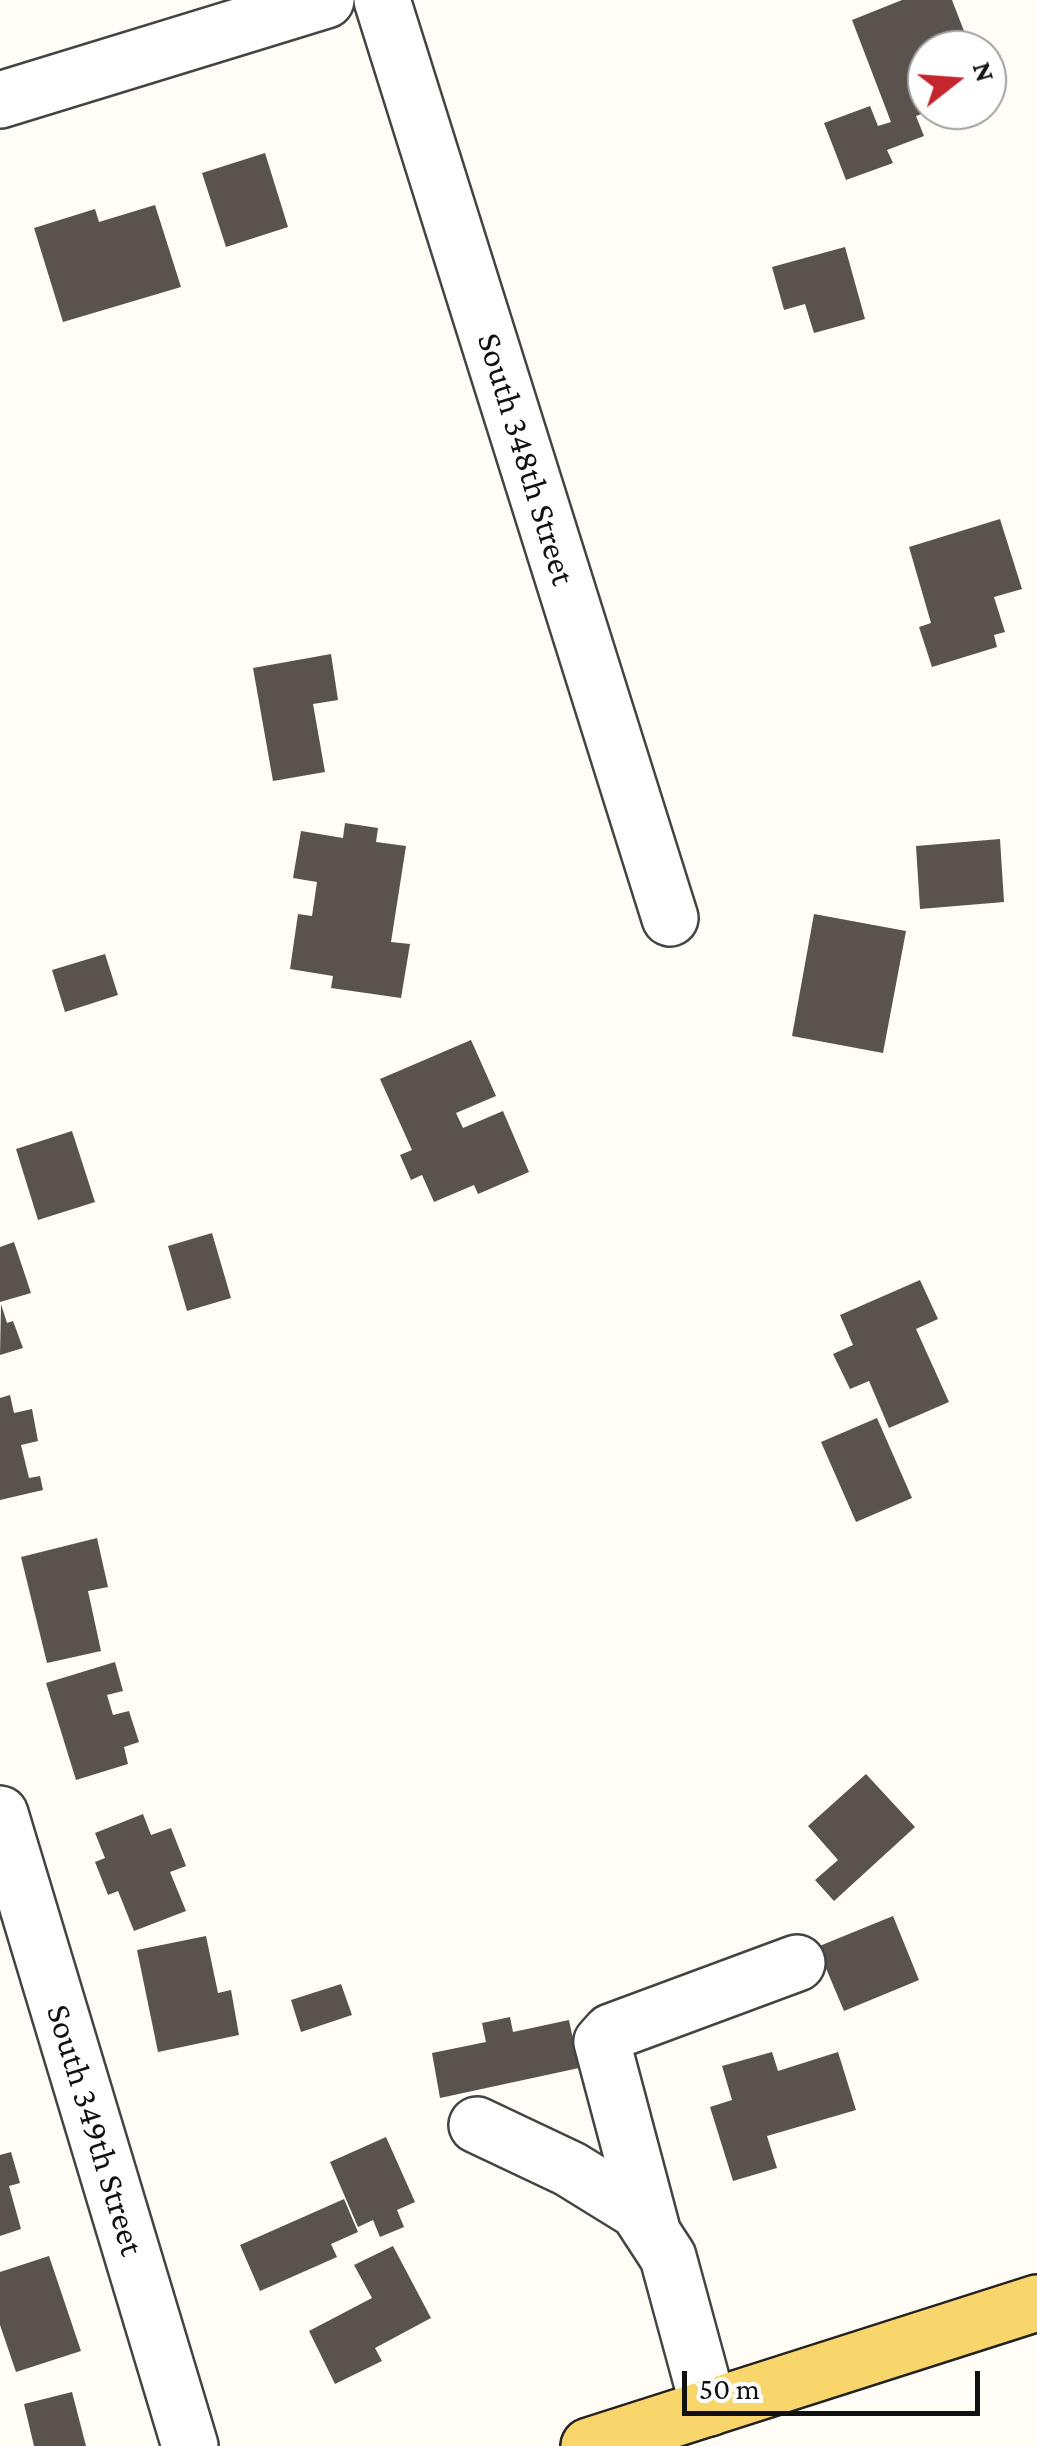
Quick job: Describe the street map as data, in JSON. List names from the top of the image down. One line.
{"streets":{"street":["South 348th Street","South 349th Street"]},"scale_bar":"50 m","north":"right"}
